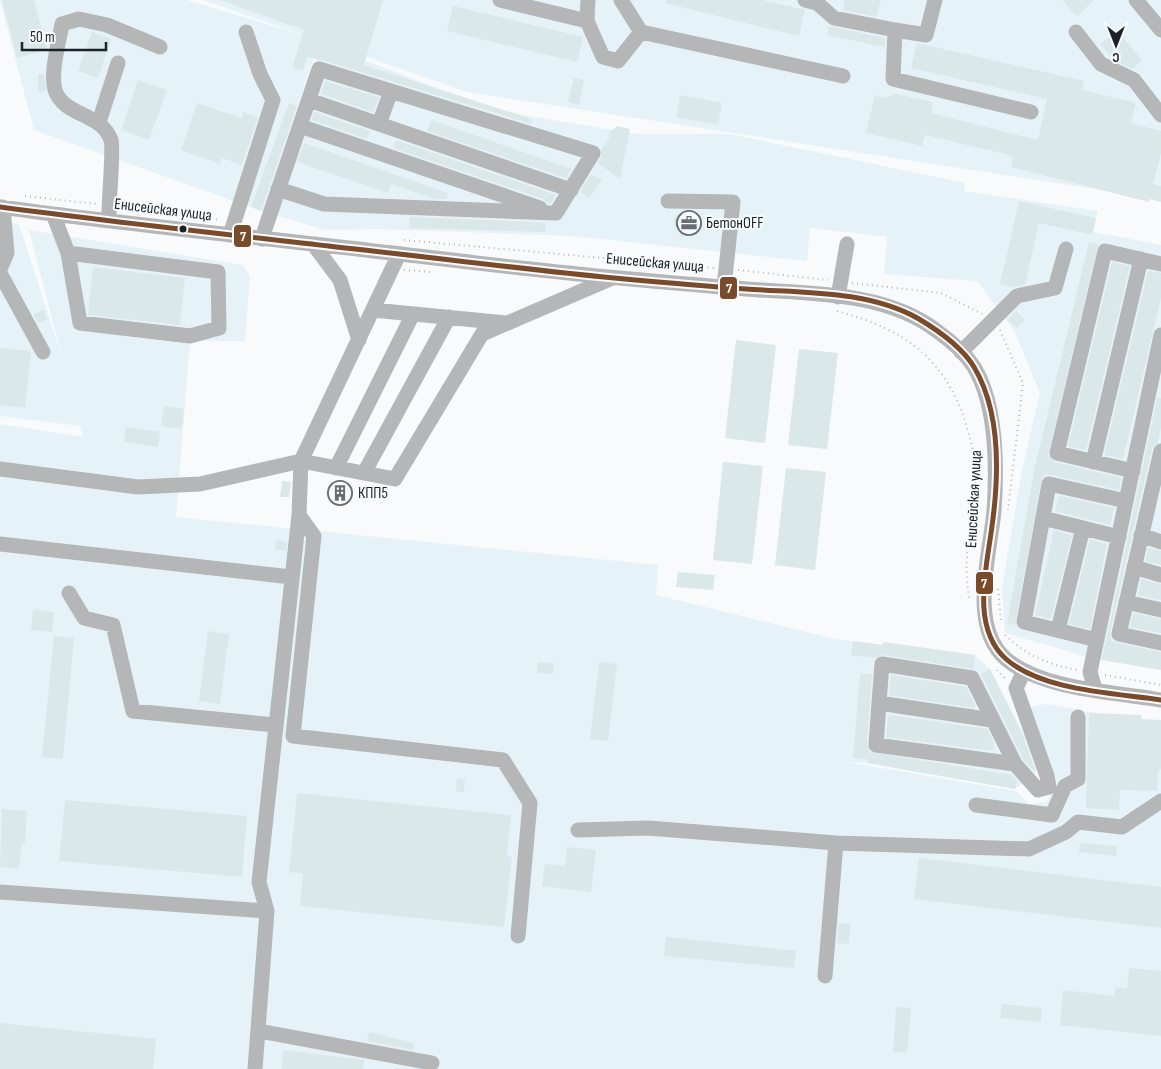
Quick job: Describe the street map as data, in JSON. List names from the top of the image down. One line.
{"streets":{"street":["Енисейская улица"]},"places":{"office":["БетонOFF"],"building":["КПП5"]},"lines":["transit line 7"],"scale_bar":"50 m","north":"bottom"}
